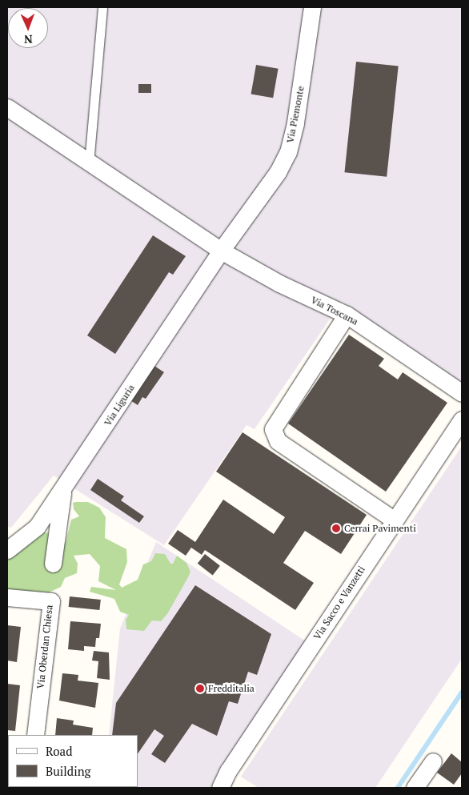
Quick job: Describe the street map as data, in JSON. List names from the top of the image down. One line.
{"streets":{"street":["Via Piemonte","Via Toscana","Via Liguria","Via Sacco e Vanzetti","Via Oberdan Chiesa"]},"crossings":[["Via Piemonte","Via Toscana"],["Via Piemonte","Via Liguria"],["Via Toscana","Via Liguria"]],"places":["Cerrai Pavimenti","Fredditalia"],"legend":["Road","Building"],"north":"bottom"}
